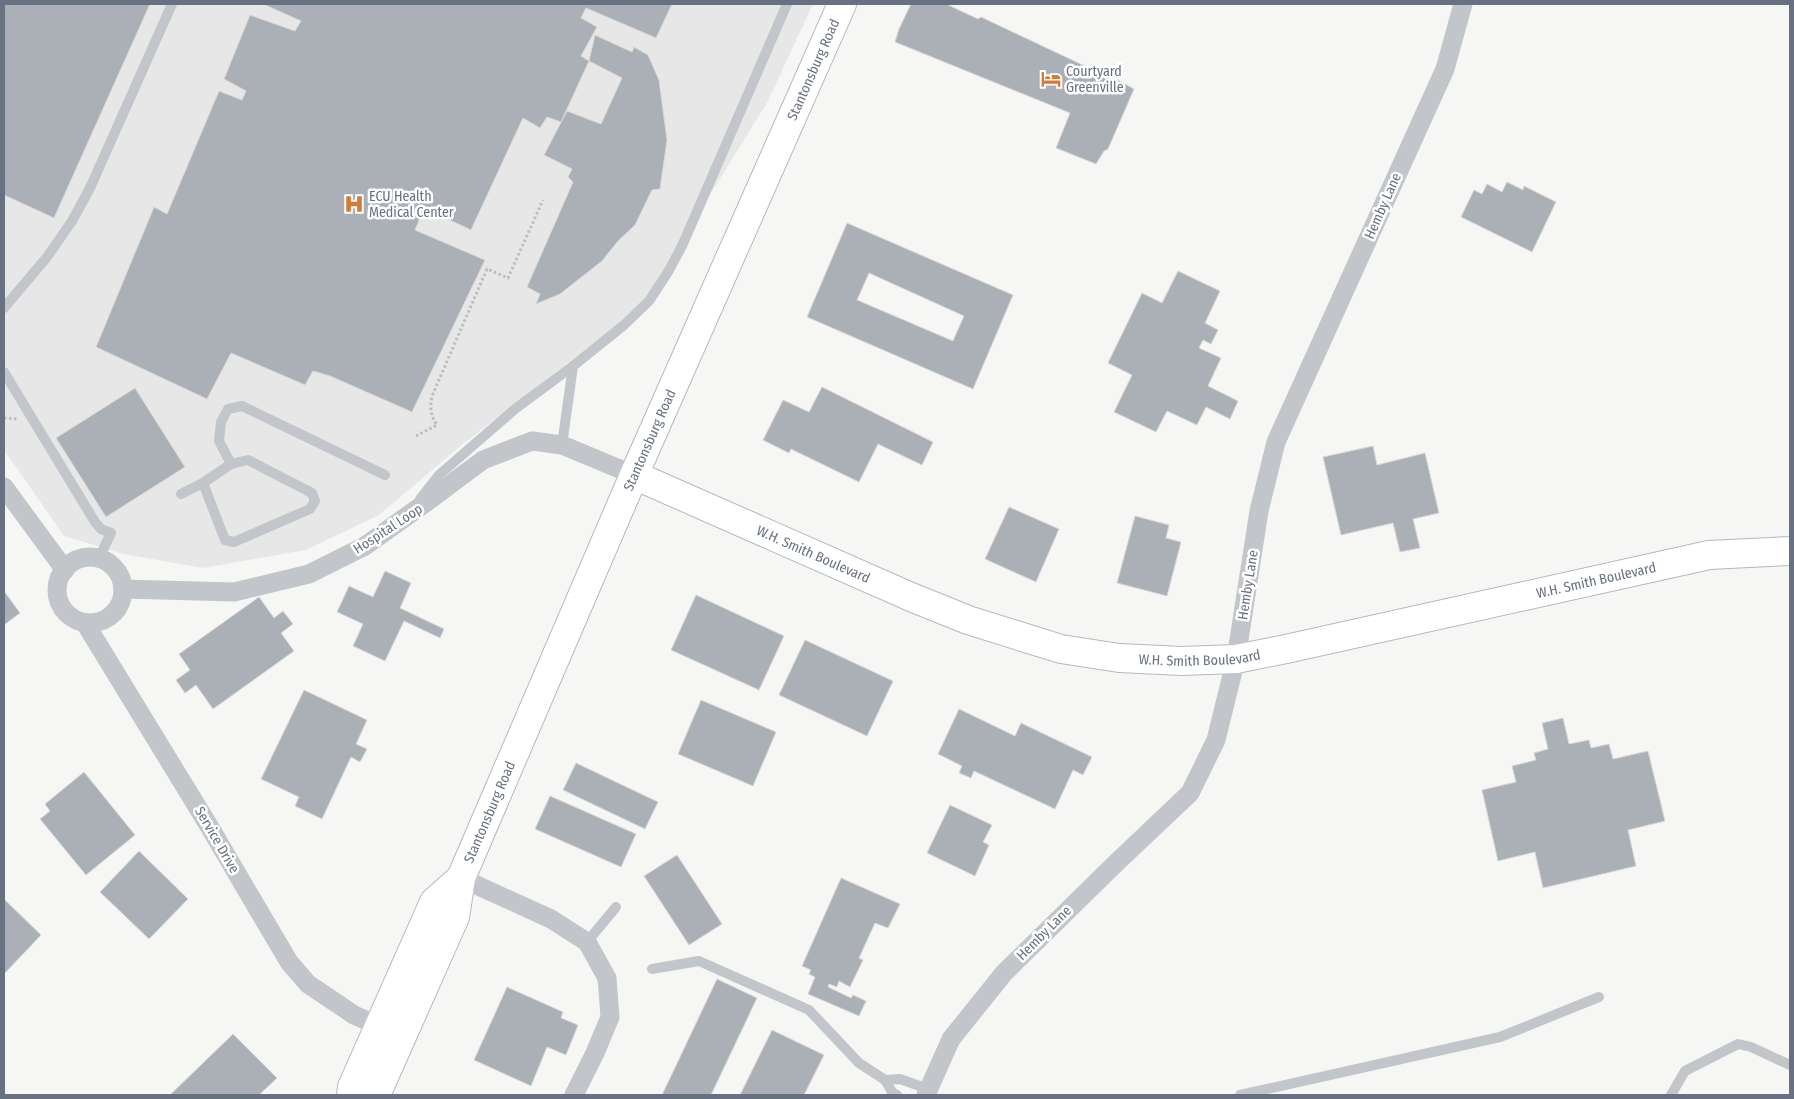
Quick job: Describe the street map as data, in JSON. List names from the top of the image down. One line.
{"streets":{"main road":["Stantonsburg Road","W.H. Smith Boulevard"],"street":["Hemby Lane","Hospital Loop","Service Drive"]},"crossings":[["Stantonsburg Road","Hospital Loop"],["Stantonsburg Road","W.H. Smith Boulevard"],["Stantonsburg Road","Service Drive"],["Hemby Lane","W.H. Smith Boulevard"],["Hospital Loop","W.H. Smith Boulevard"],["Hospital Loop","Service Drive"]],"places":{"hotel":["Courtyard Greenville"],"hospital":["ECU Health Medical Center"]}}
